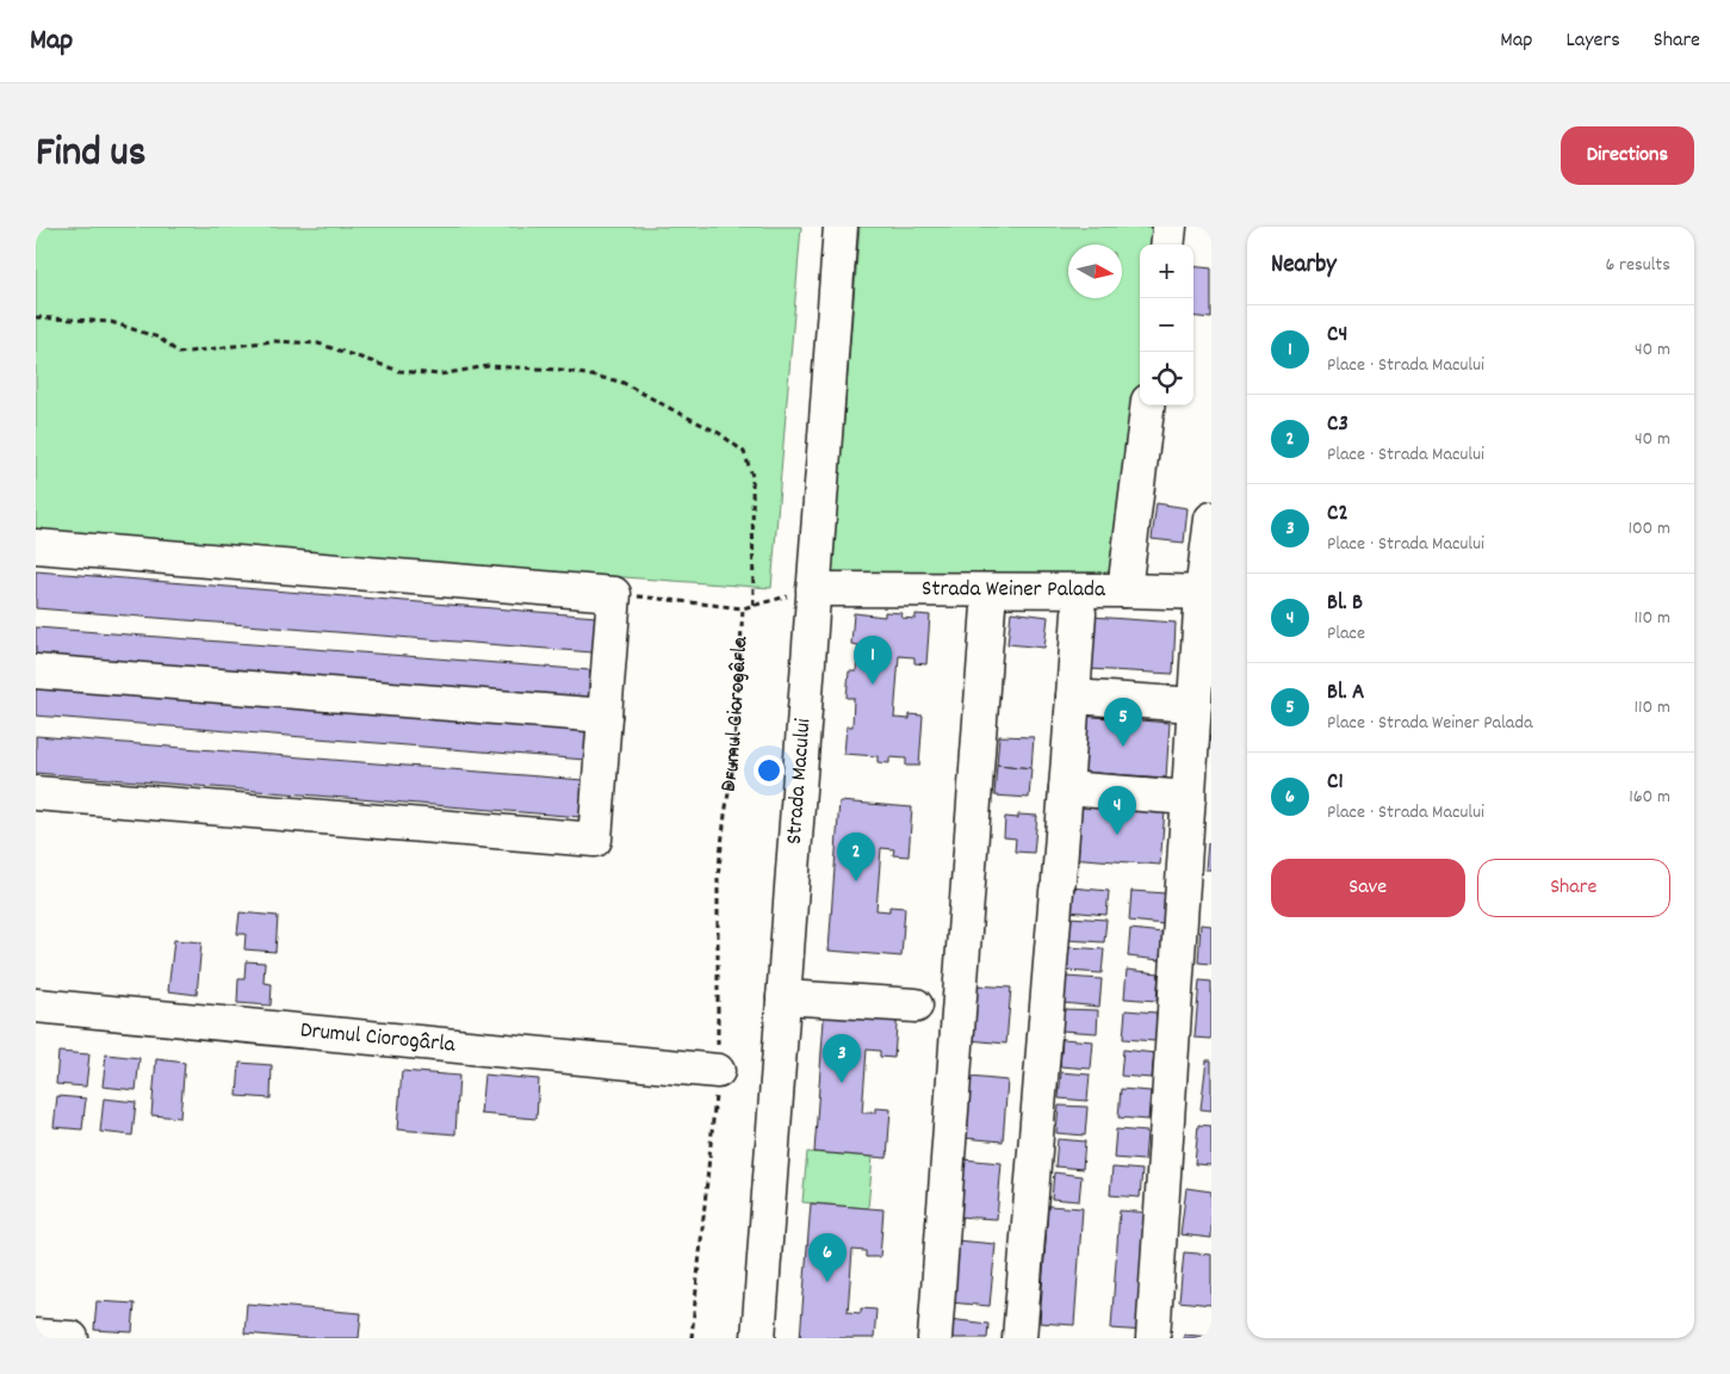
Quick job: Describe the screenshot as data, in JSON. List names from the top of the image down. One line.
{"streets":{"street":["Strada Weiner Palada","Drumul Ciorogârla","Strada Macului"]},"crossings":[["Strada Weiner Palada","Strada Macului"]],"north":"right","page":{"header":"Map","nav":["Map","Layers","Share"],"title":"Find us","buttons":["Directions",["Save","Share"]],"heading":["Nearby","6 results"],"map_buttons":["+","−"],"list":[{"mark":"1","name":"C4","note":"Place · Strada Macului","value":"40 m"},{"mark":"2","name":"C3","note":"Place · Strada Macului","value":"40 m"},{"mark":"3","name":"C2","note":"Place · Strada Macului","value":"100 m"},{"mark":"4","name":"Bl. B","note":"Place","value":"110 m"},{"mark":"5","name":"Bl. A","note":"Place · Strada Weiner Palada","value":"110 m"},{"mark":"6","name":"C1","note":"Place · Strada Macului","value":"160 m"}],"pins":["1","5","4","2","3","6"]}}
